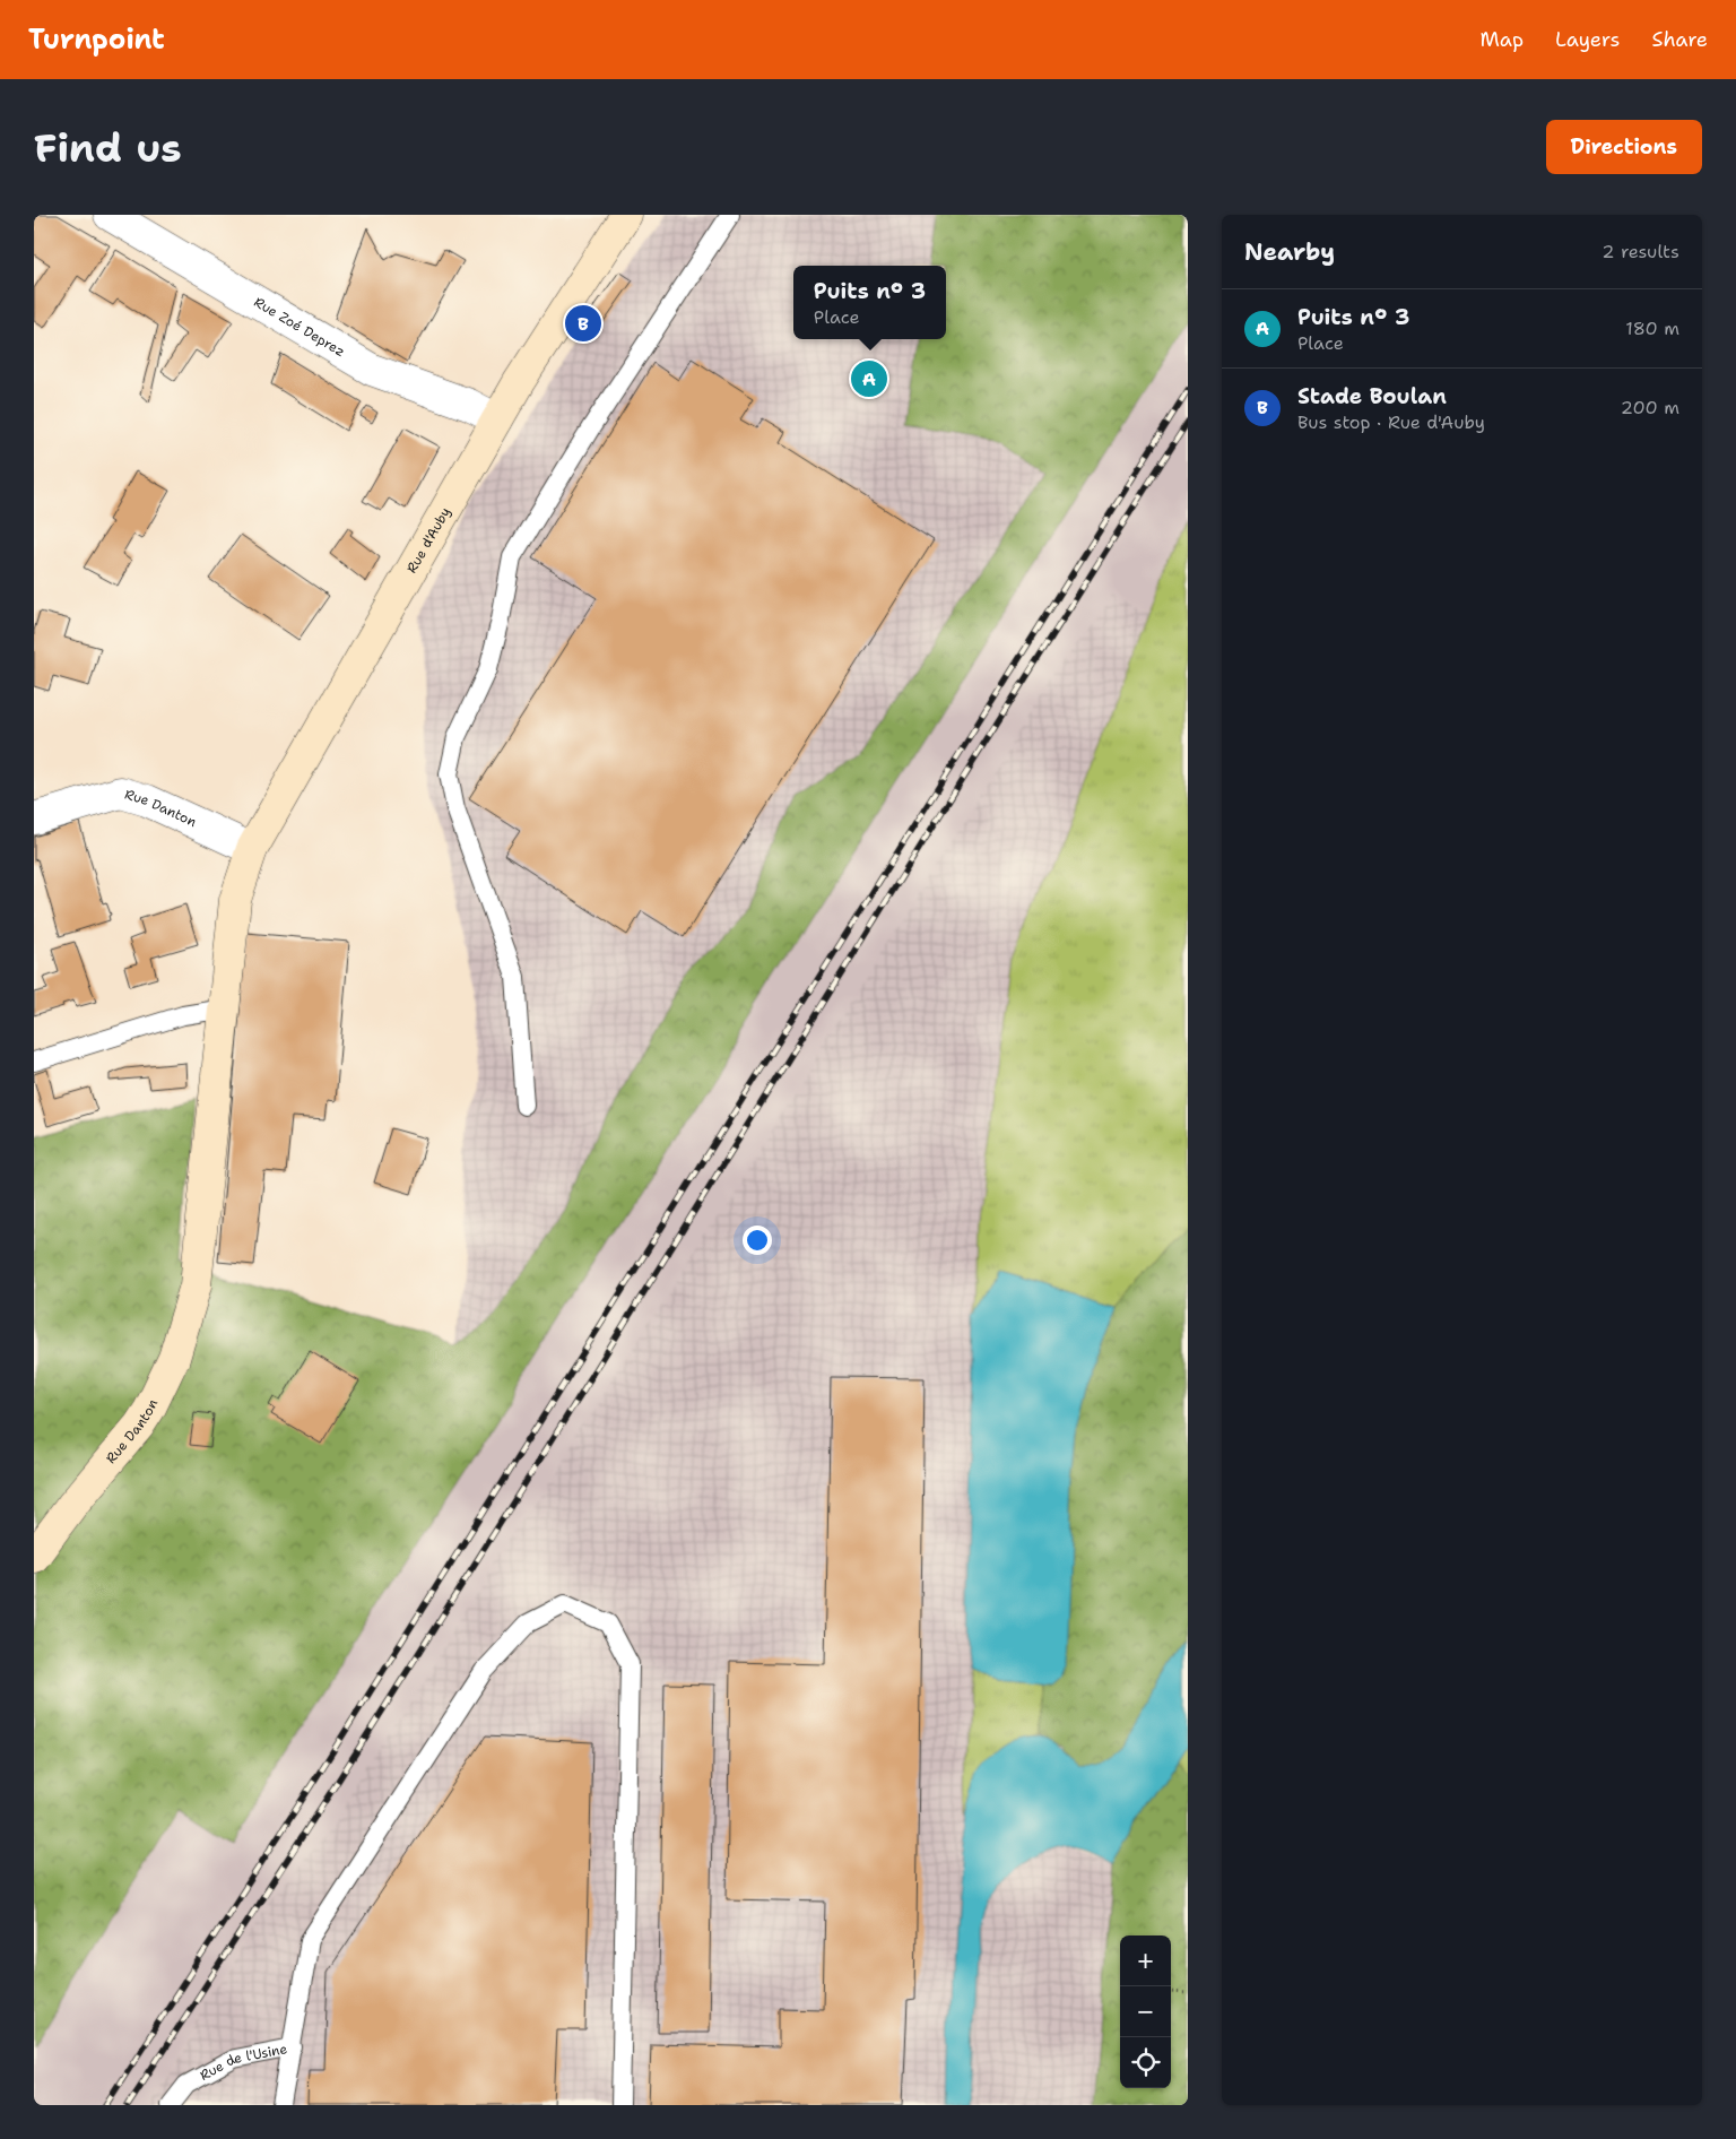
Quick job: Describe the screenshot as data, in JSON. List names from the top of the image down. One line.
{"streets":{"street":["Rue Zoé Deprez","Rue d'Auby","Rue Danton"],"lane":["Rue de l'Usine"]},"crossings":[["Rue Zoé Deprez","Rue d'Auby"],["Rue d'Auby","Rue Danton"]],"page":{"header":"Turnpoint","nav":["Map","Layers","Share"],"buttons":"Directions","title":"Find us","heading":["Nearby","2 results"],"popup":["Puits n° 3","Place"],"list":[{"mark":"A","name":"Puits n° 3","note":"Place","value":"180 m"},{"mark":"B","name":"Stade Boulan","note":"Bus stop · Rue d'Auby","value":"200 m"}],"pins":["B","A"],"map_buttons":["+","−"]}}
